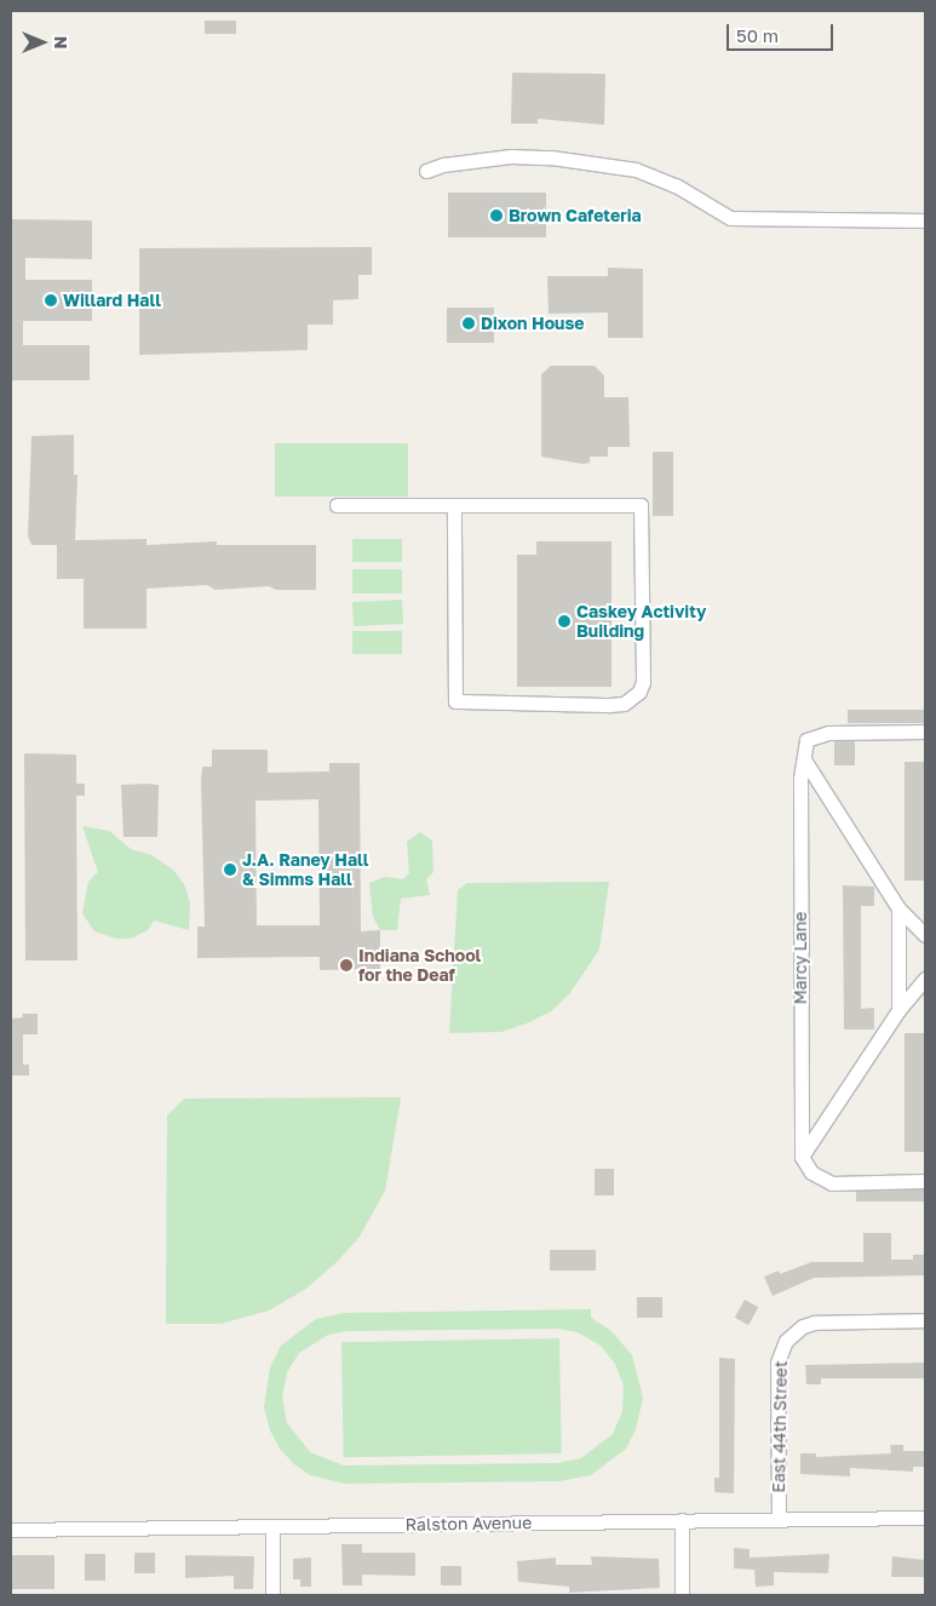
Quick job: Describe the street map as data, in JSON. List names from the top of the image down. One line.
{"streets":{"street":["Marcy Lane","East 44th Street","Ralston Avenue"]},"crossings":[["East 44th Street","Ralston Avenue"]],"places":["Brown Cafeteria","Willard Hall","Dixon House","Caskey Activity Building","J.A. Raney Hall & Simms Hall","Indiana School for the Deaf"],"scale_bar":"50 m","north":"right"}
